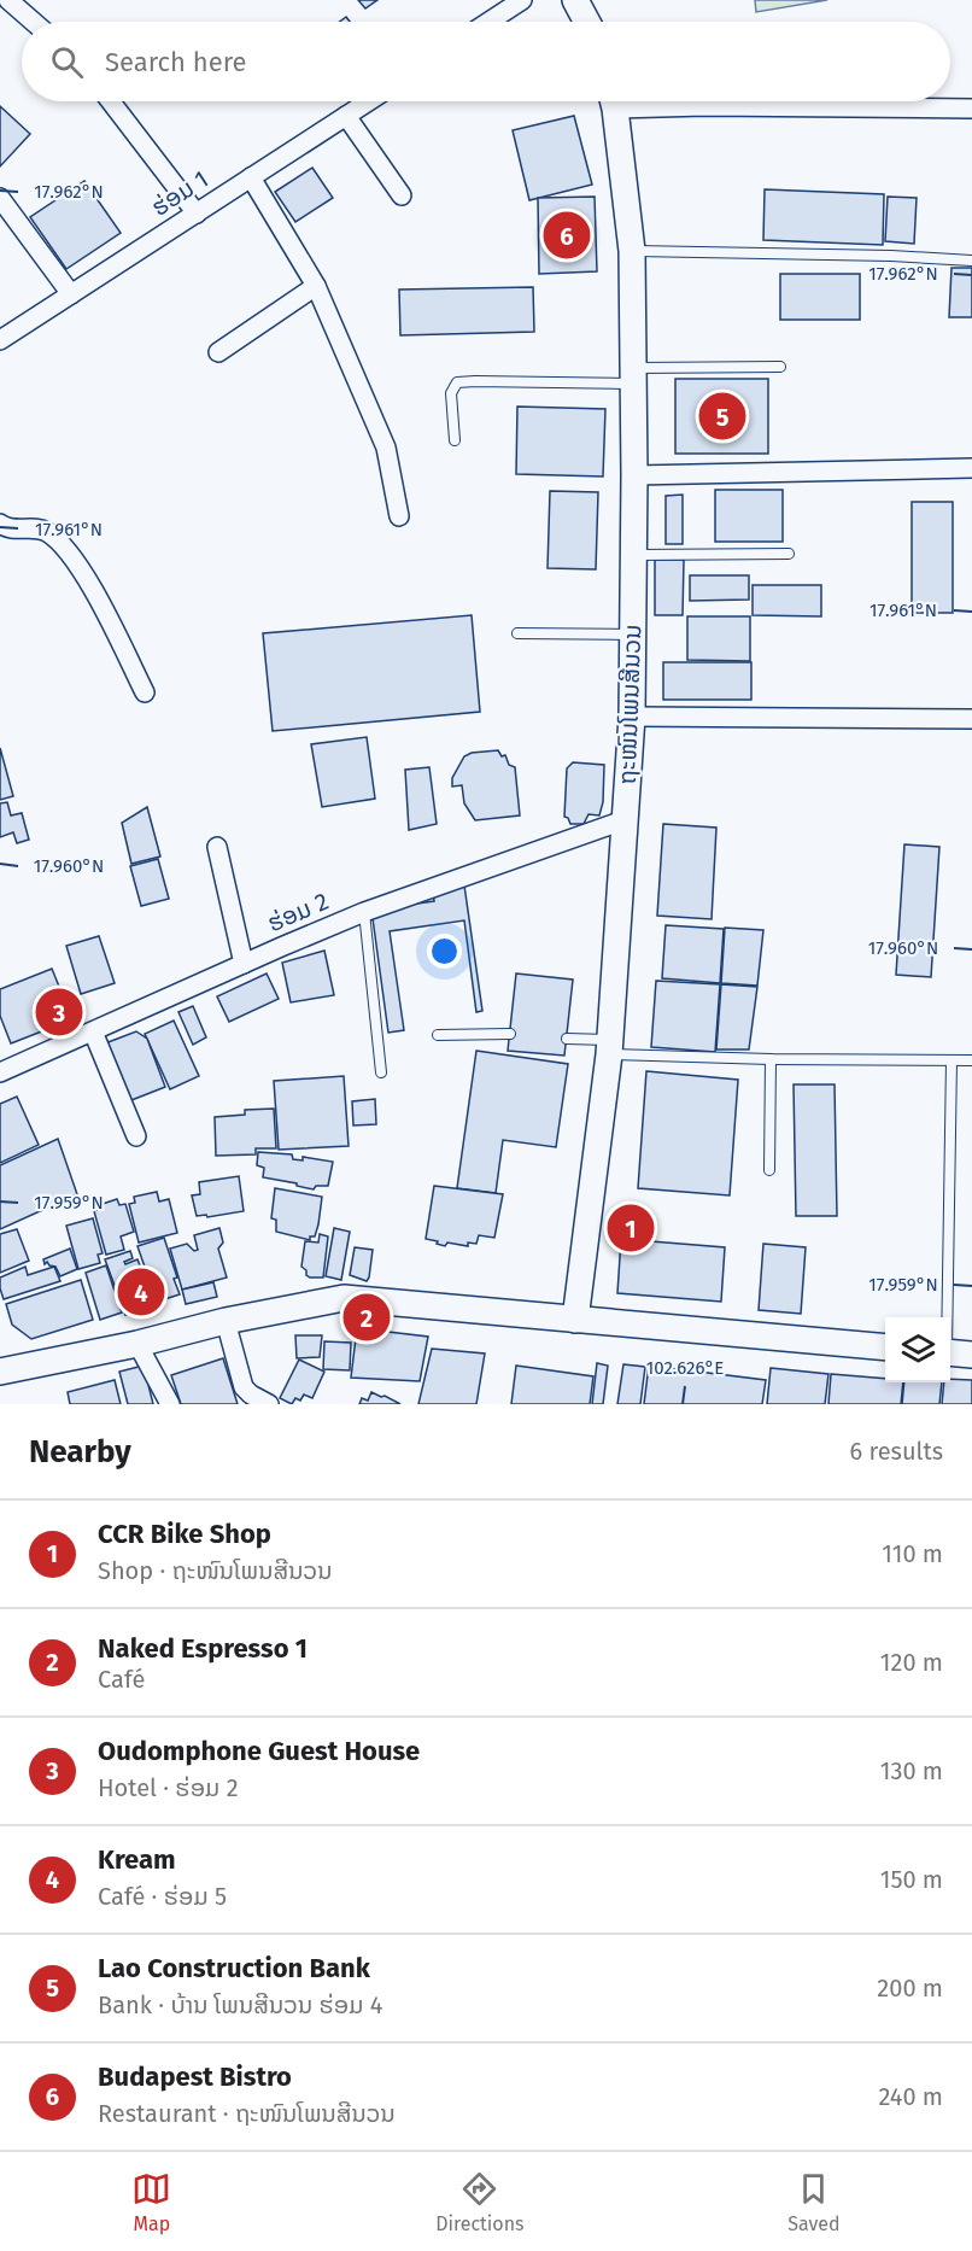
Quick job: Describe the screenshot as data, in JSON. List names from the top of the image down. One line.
{"streets":{"street":["ຮ່ອມ 1","ຖະໜົນໂພນສີນວນ","ຮ່ອມ 2"]},"crossings":[["ຖະໜົນໂພນສີນວນ","ຮ່ອມ 2"]],"page":{"search":"Search here","pins":["6","5","3","1","4","2"],"heading":["Nearby","6 results"],"list":[{"mark":"1","name":"CCR Bike Shop","note":"Shop · ຖະໜົນໂພນສີນວນ","value":"110 m"},{"mark":"2","name":"Naked Espresso 1","note":"Café","value":"120 m"},{"mark":"3","name":"Oudomphone Guest House","note":"Hotel · ຮ່ອມ 2","value":"130 m"},{"mark":"4","name":"Kream","note":"Café · ຮ່ອມ 5","value":"150 m"},{"mark":"5","name":"Lao Construction Bank","note":"Bank · ບ້ານ ໂພນສີນວນ ຮ່ອມ 4","value":"200 m"},{"mark":"6","name":"Budapest Bistro","note":"Restaurant · ຖະໜົນໂພນສີນວນ","value":"240 m"}],"nav":["Map","Directions","Saved"]},"coordinates":["17.962°N","17.961°N","17.960°N","17.959°N","102.626°E"]}
